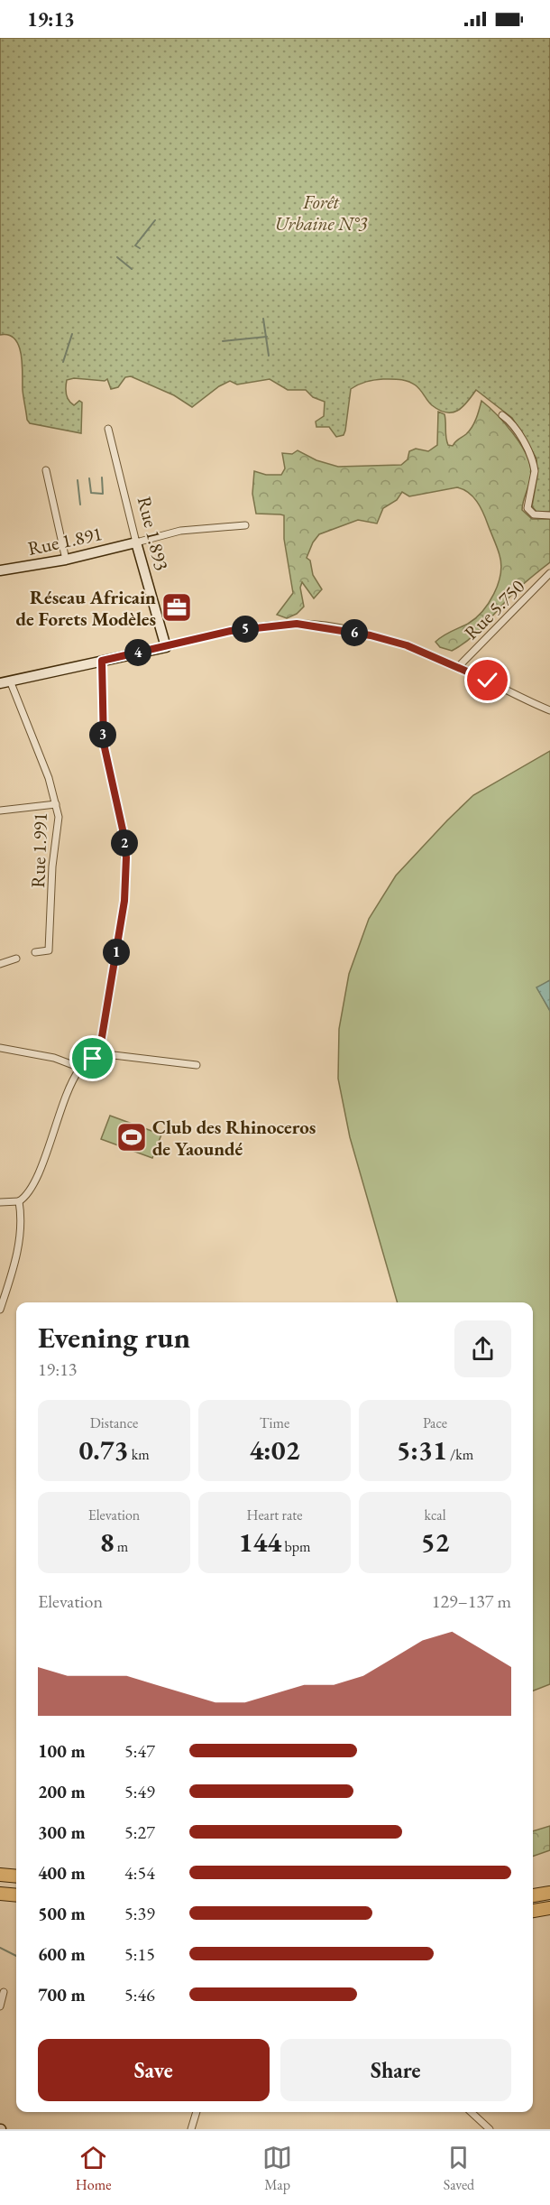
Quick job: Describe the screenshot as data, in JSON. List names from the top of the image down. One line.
{"streets":{"street":["Rue 1.893","Rue 1.891","Rue 5.750","Rue 1.991"]},"crossings":[["Rue 1.893","Rue 1.891"]],"parks":["Forêt Urbaine N°3"],"places":{"office":["Réseau Africain de Forets Modèles"],"sports":["Club des Rhinoceros de Yaoundé"]},"page":{"status":"19:13","pins":["5","6","4","3","2","1"],"heading":["Evening run","19:13"],"stats":[["Distance","0.73 km"],["Time","4:02"],["Pace","5:31 /km"],["Elevation","8 m"],["Heart rate","144 bpm"],["kcal","52"]],"chart":["Elevation","129–137 m"],"list":[{"name":"100 m","note":"5:47"},{"name":"200 m","note":"5:49"},{"name":"300 m","note":"5:27"},{"name":"400 m","note":"4:54"},{"name":"500 m","note":"5:39"},{"name":"600 m","note":"5:15"},{"name":"700 m","note":"5:46"}],"buttons":["Save","Share"],"tabs":["Home","Map","Saved"]}}
